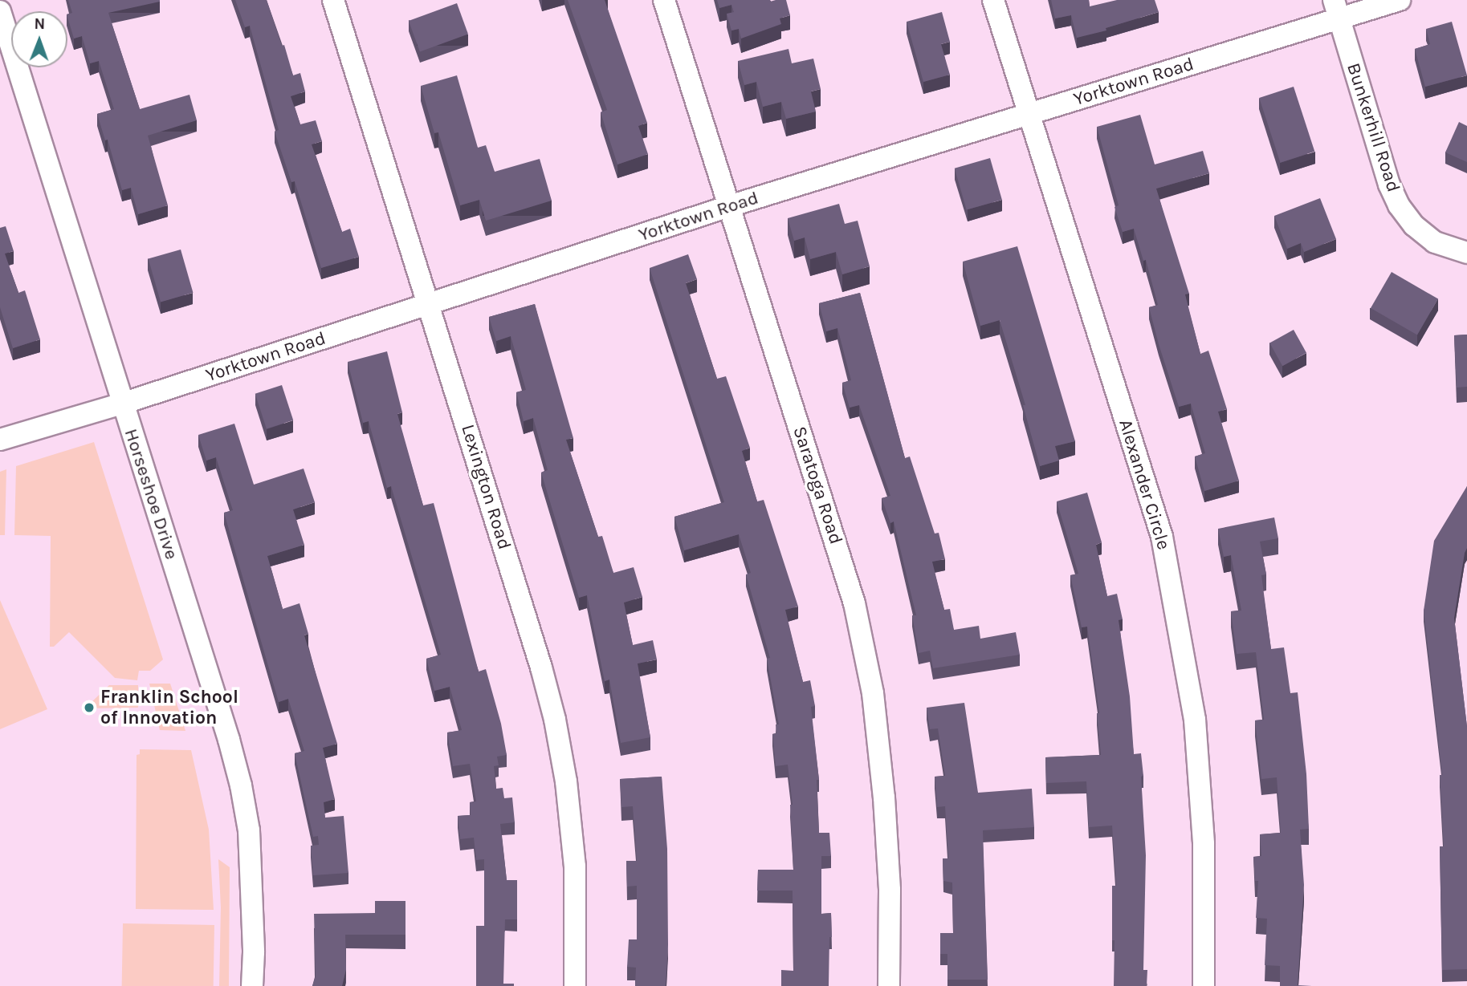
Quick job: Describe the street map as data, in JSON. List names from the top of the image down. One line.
{"streets":{"street":["Yorktown Road","Bunkerhill Road","Alexander Circle","Saratoga Road","Lexington Road","Horseshoe Drive"]},"crossings":[["Yorktown Road","Bunkerhill Road"],["Yorktown Road","Alexander Circle"],["Yorktown Road","Saratoga Road"],["Yorktown Road","Lexington Road"],["Yorktown Road","Horseshoe Drive"]],"places":["Franklin School of Innovation"],"north":"top"}
